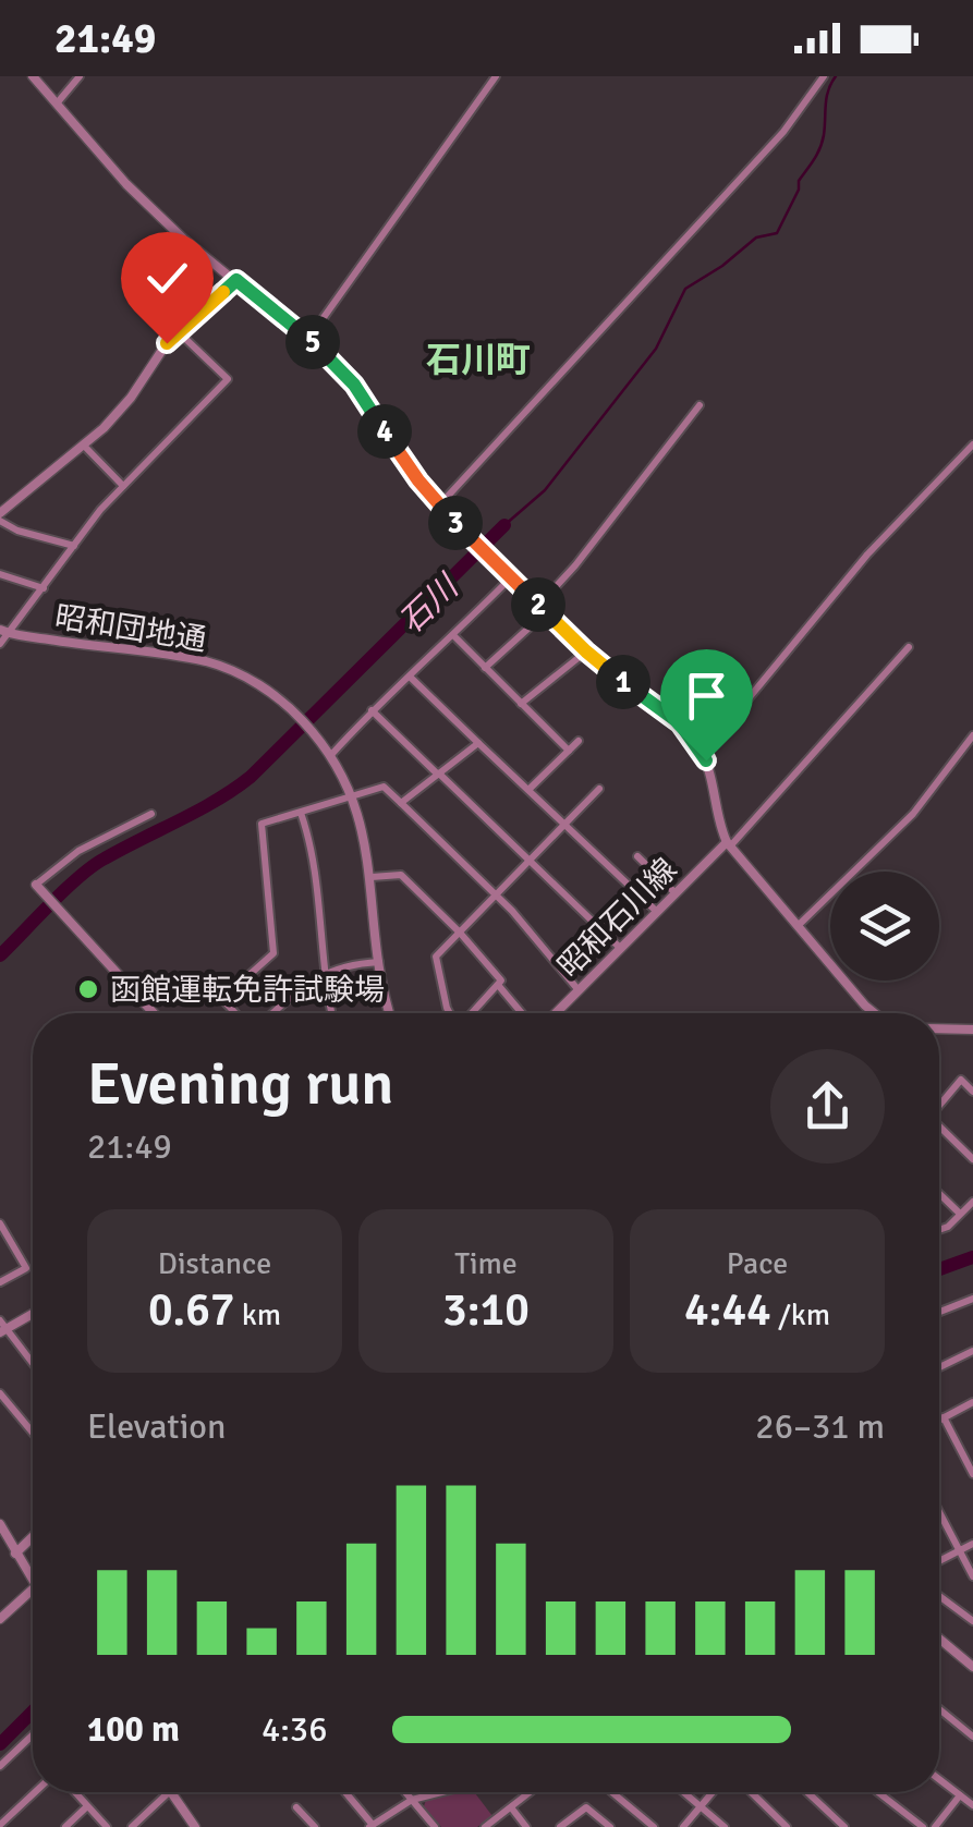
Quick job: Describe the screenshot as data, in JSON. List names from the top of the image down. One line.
{"streets":{"street":["昭和団地通","昭和石川線"]},"districts":["石川町"],"water":["石川"],"places":["函館運転免許試験場"],"page":{"status":"21:49","pins":["5","4","3","2","1"],"heading":["Evening run","21:49"],"stats":[["Distance","0.67 km"],["Time","3:10"],["Pace","4:44 /km"]],"chart":["Elevation","26–31 m"],"list":[{"name":"100 m","note":"4:36"}]}}
